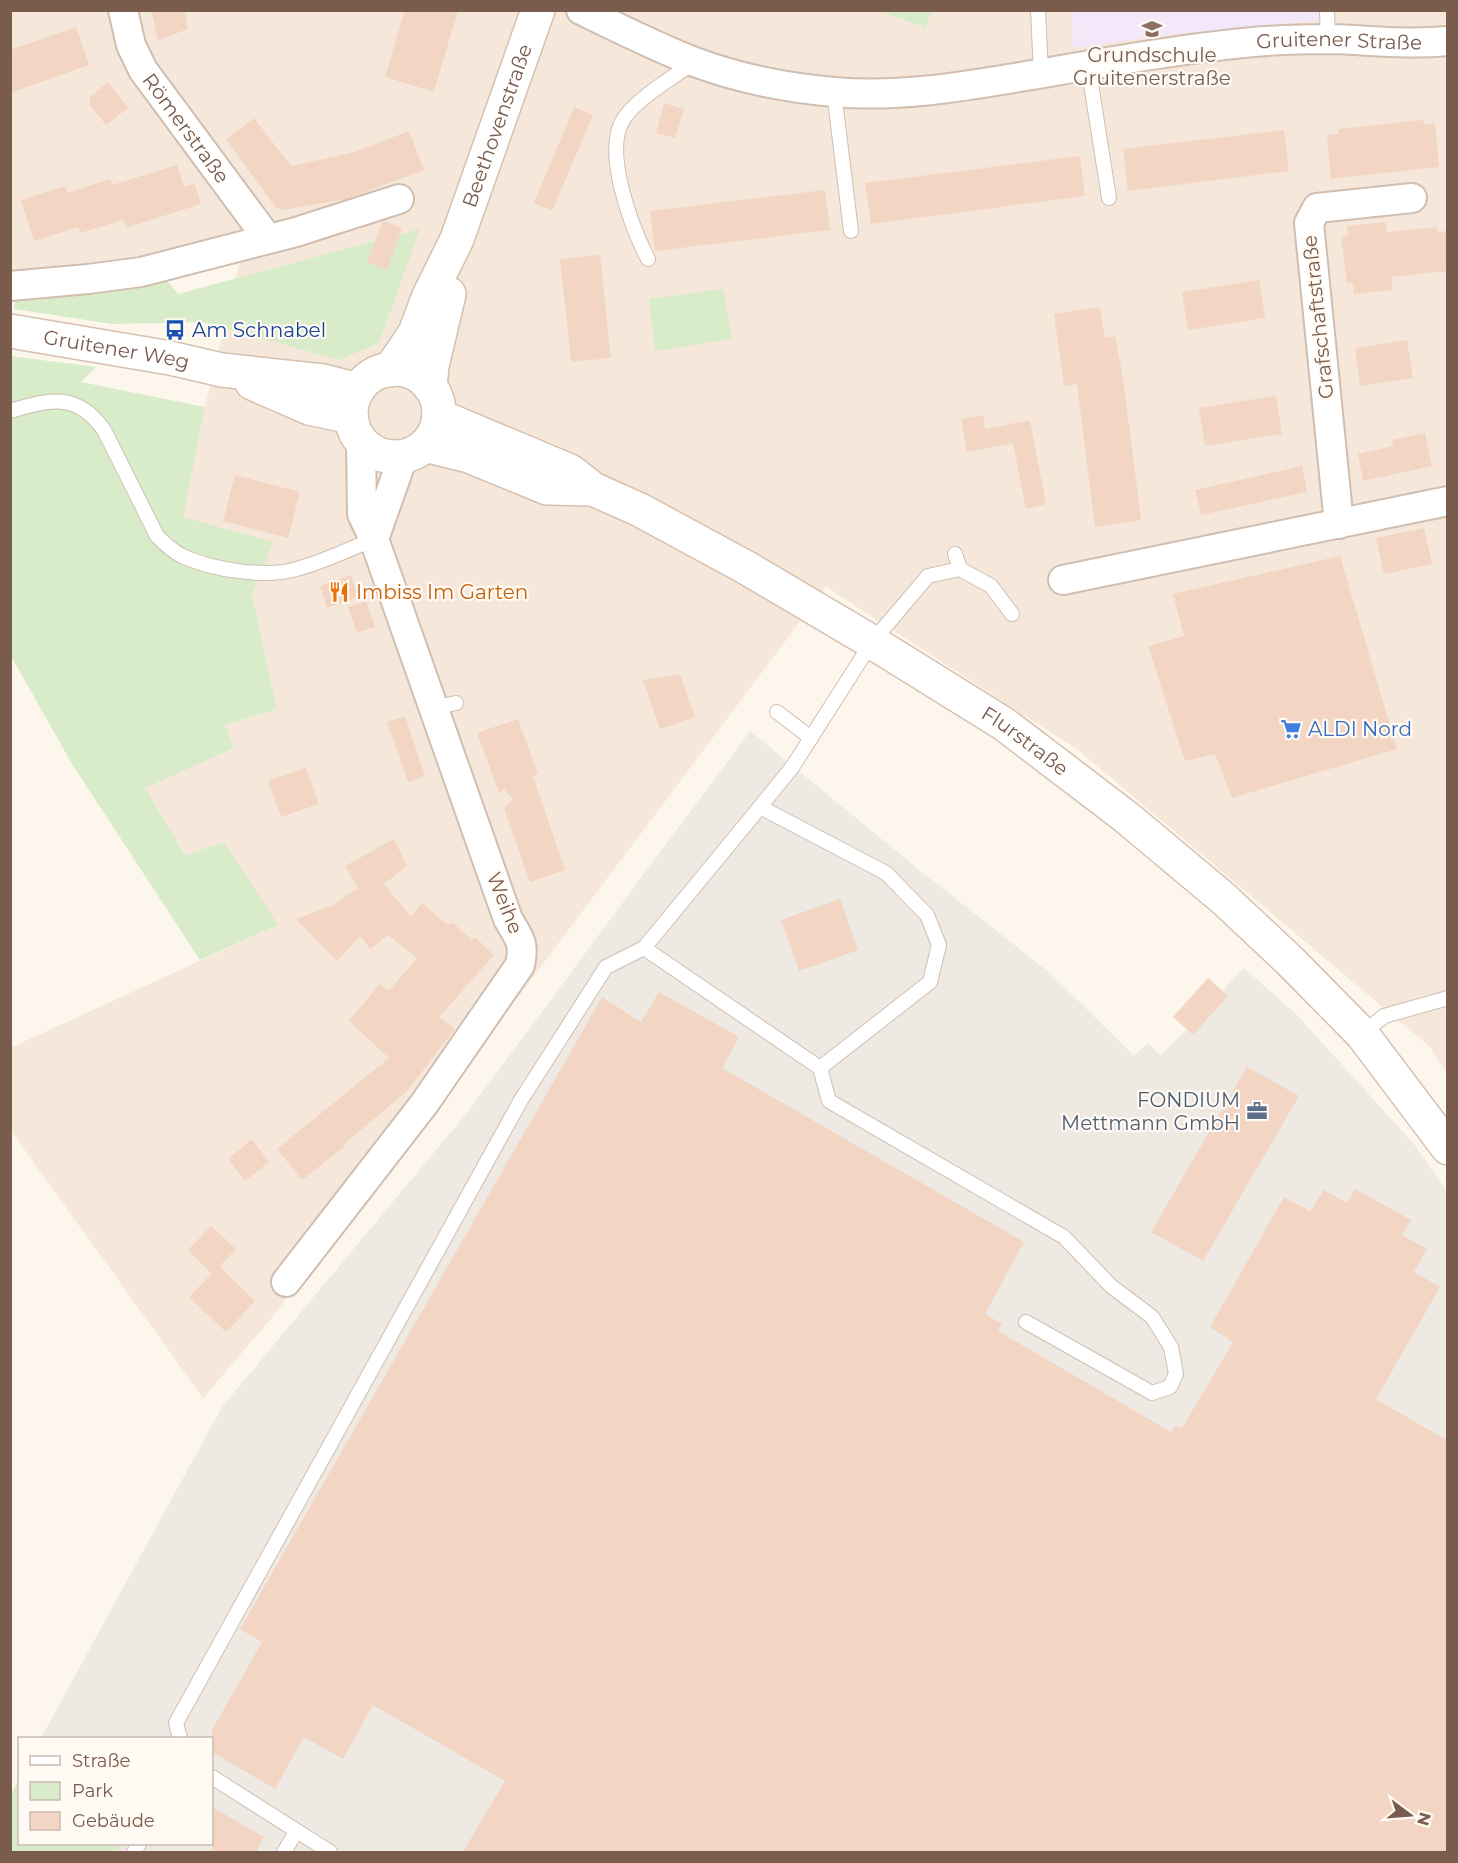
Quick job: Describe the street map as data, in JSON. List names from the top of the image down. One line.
{"streets":{"main road":["Beethovenstraße","Gruitener Weg","Flurstraße"],"street":["Gruitener Straße","Römerstraße","Grafschaftstraße","Weihe"]},"crossings":[["Beethovenstraße","Gruitener Weg"],["Beethovenstraße","Flurstraße"],["Beethovenstraße","Weihe"],["Gruitener Weg","Flurstraße"],["Gruitener Weg","Weihe"],["Flurstraße","Weihe"]],"places":{"school or university":["Grundschule Gruitenerstraße"],"bus stop":["Am Schnabel"],"restaurant":["Imbiss Im Garten"],"supermarket":["ALDI Nord"],"office":["FONDIUM Mettmann GmbH"]},"legend":["Straße","Park","Gebäude"],"north":"right"}
